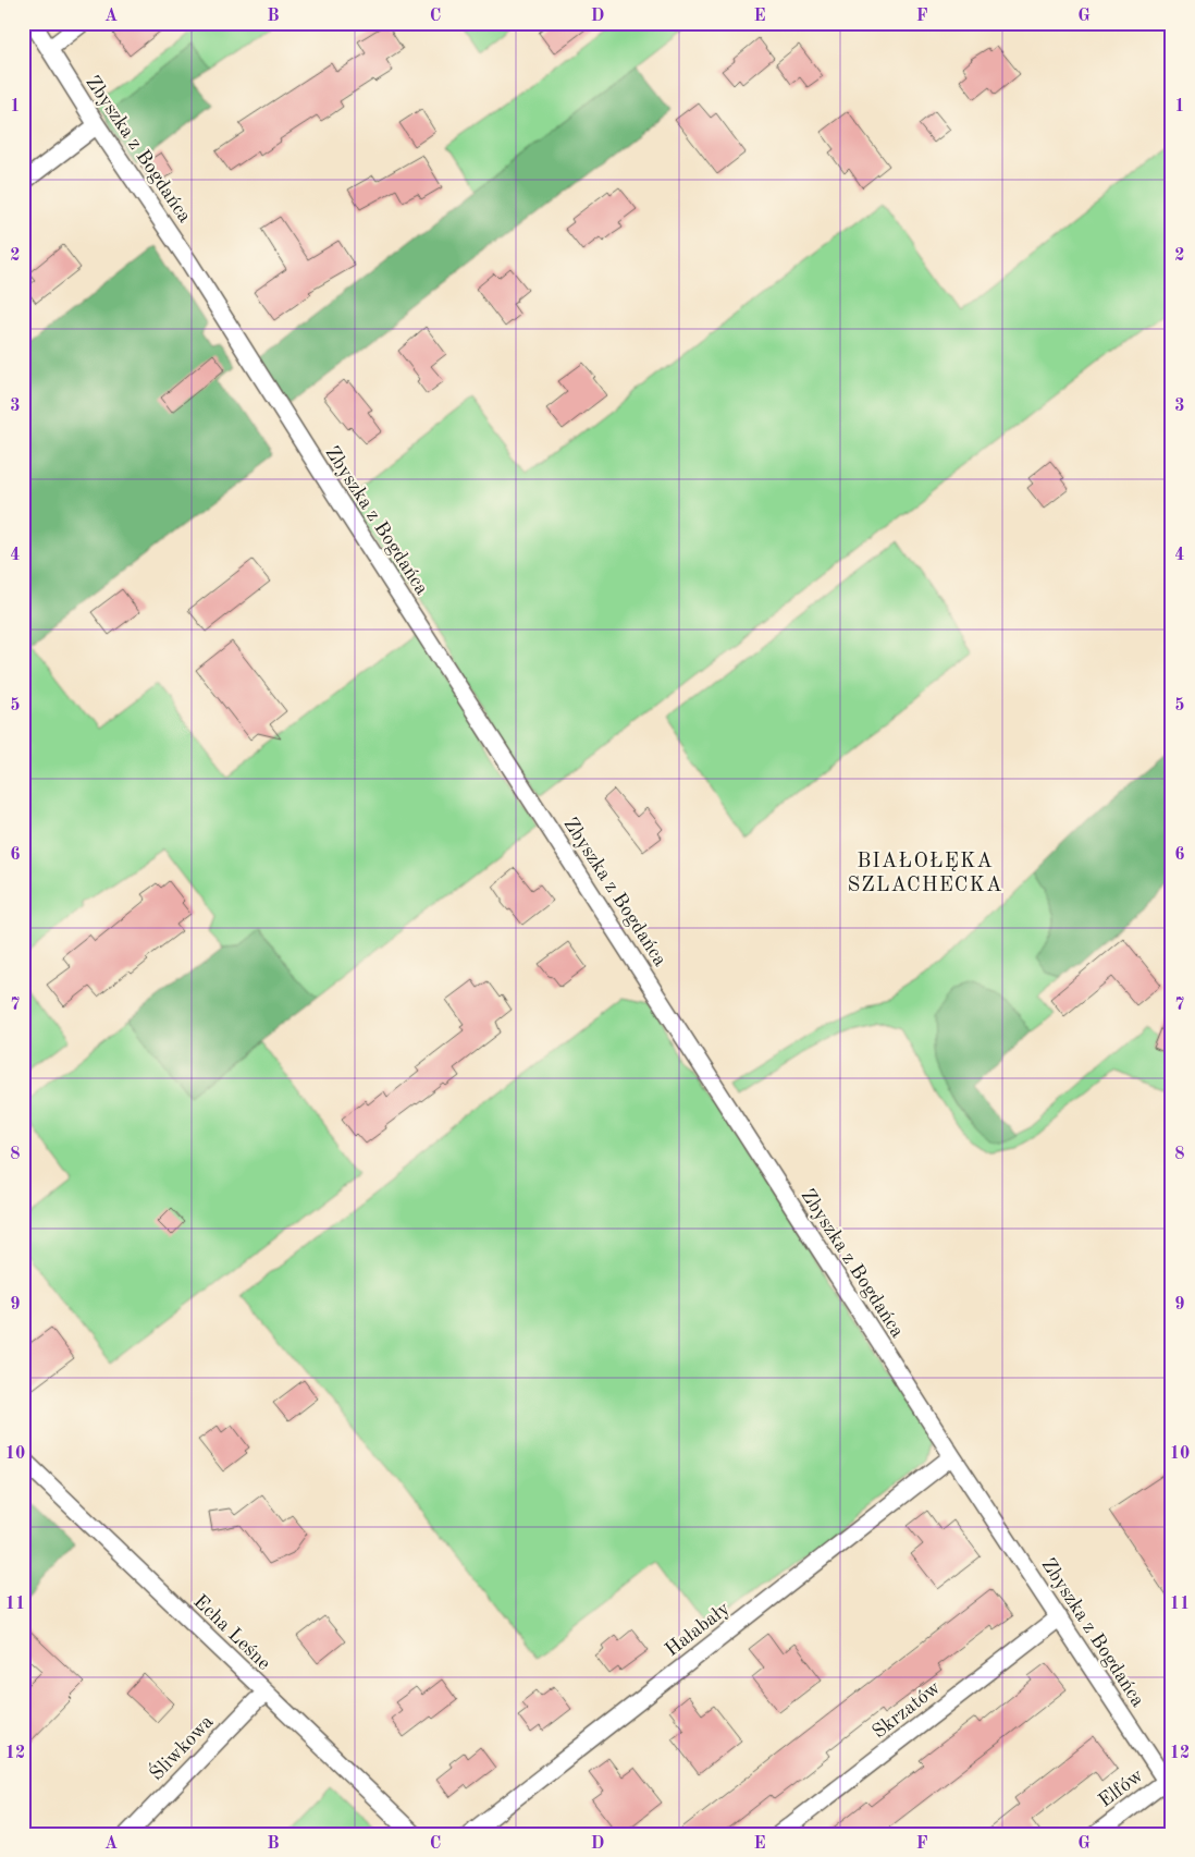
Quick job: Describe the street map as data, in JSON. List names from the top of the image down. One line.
{"streets":{"street":["Zbyszka z Bogdańca","Hałabały","Echa Leśne","Skrzatów","Śliwkowa","Elfów"]},"crossings":[["Zbyszka z Bogdańca","Hałabały"],["Zbyszka z Bogdańca","Skrzatów"],["Zbyszka z Bogdańca","Elfów"],["Echa Leśne","Śliwkowa"]],"districts":["BIAŁOŁĘKA SZLACHECKA"],"grid":{"columns":["A","B","C","D","E","F","G"],"rows":["1","2","3","4","5","6","7","8","9","10","11","12"]}}
